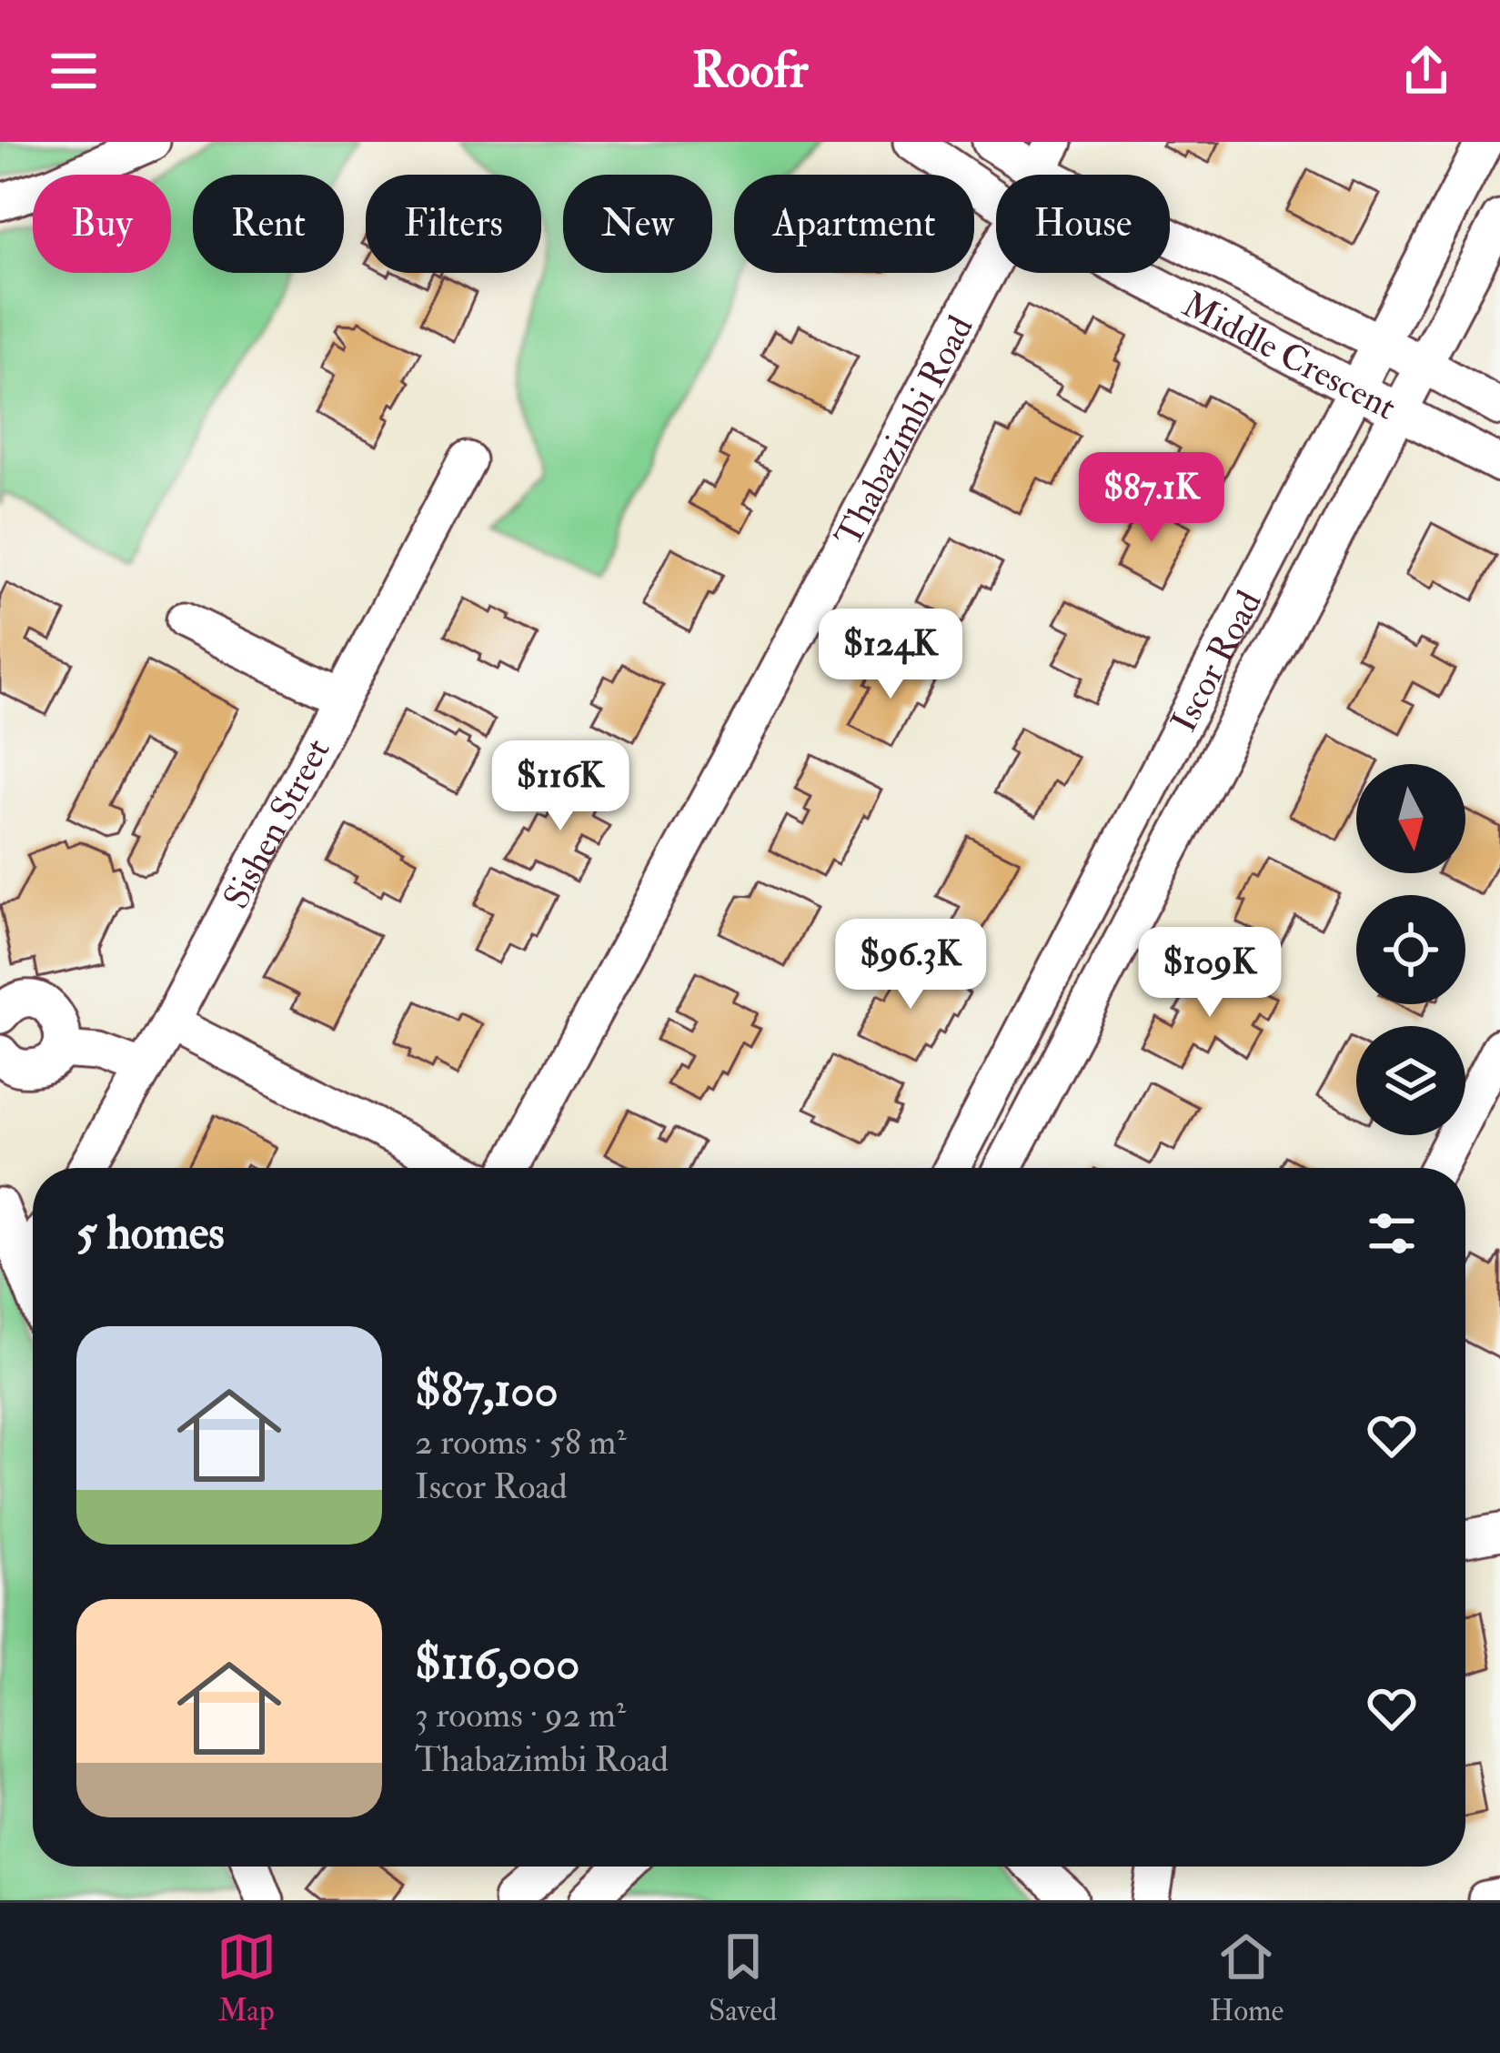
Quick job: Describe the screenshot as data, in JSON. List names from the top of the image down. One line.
{"streets":{"street":["Middle Crescent","Thabazimbi Road","Iscor Road","Sishen Street"]},"crossings":[["Middle Crescent","Iscor Road"]],"north":"bottom","page":{"header":"Roofr","chip":["Buy","Rent","Filters","New","Apartment","House"],"price":["$87.1K","$124K","$116K","$96.3K","$109K"],"heading":"5 homes","list":[{"name":"$87,100","note":"2 rooms · 58 m² · Iscor Road"},{"name":"$116,000","note":"3 rooms · 92 m² · Thabazimbi Road"}],"tabs":["Map","Saved","Home"]}}
